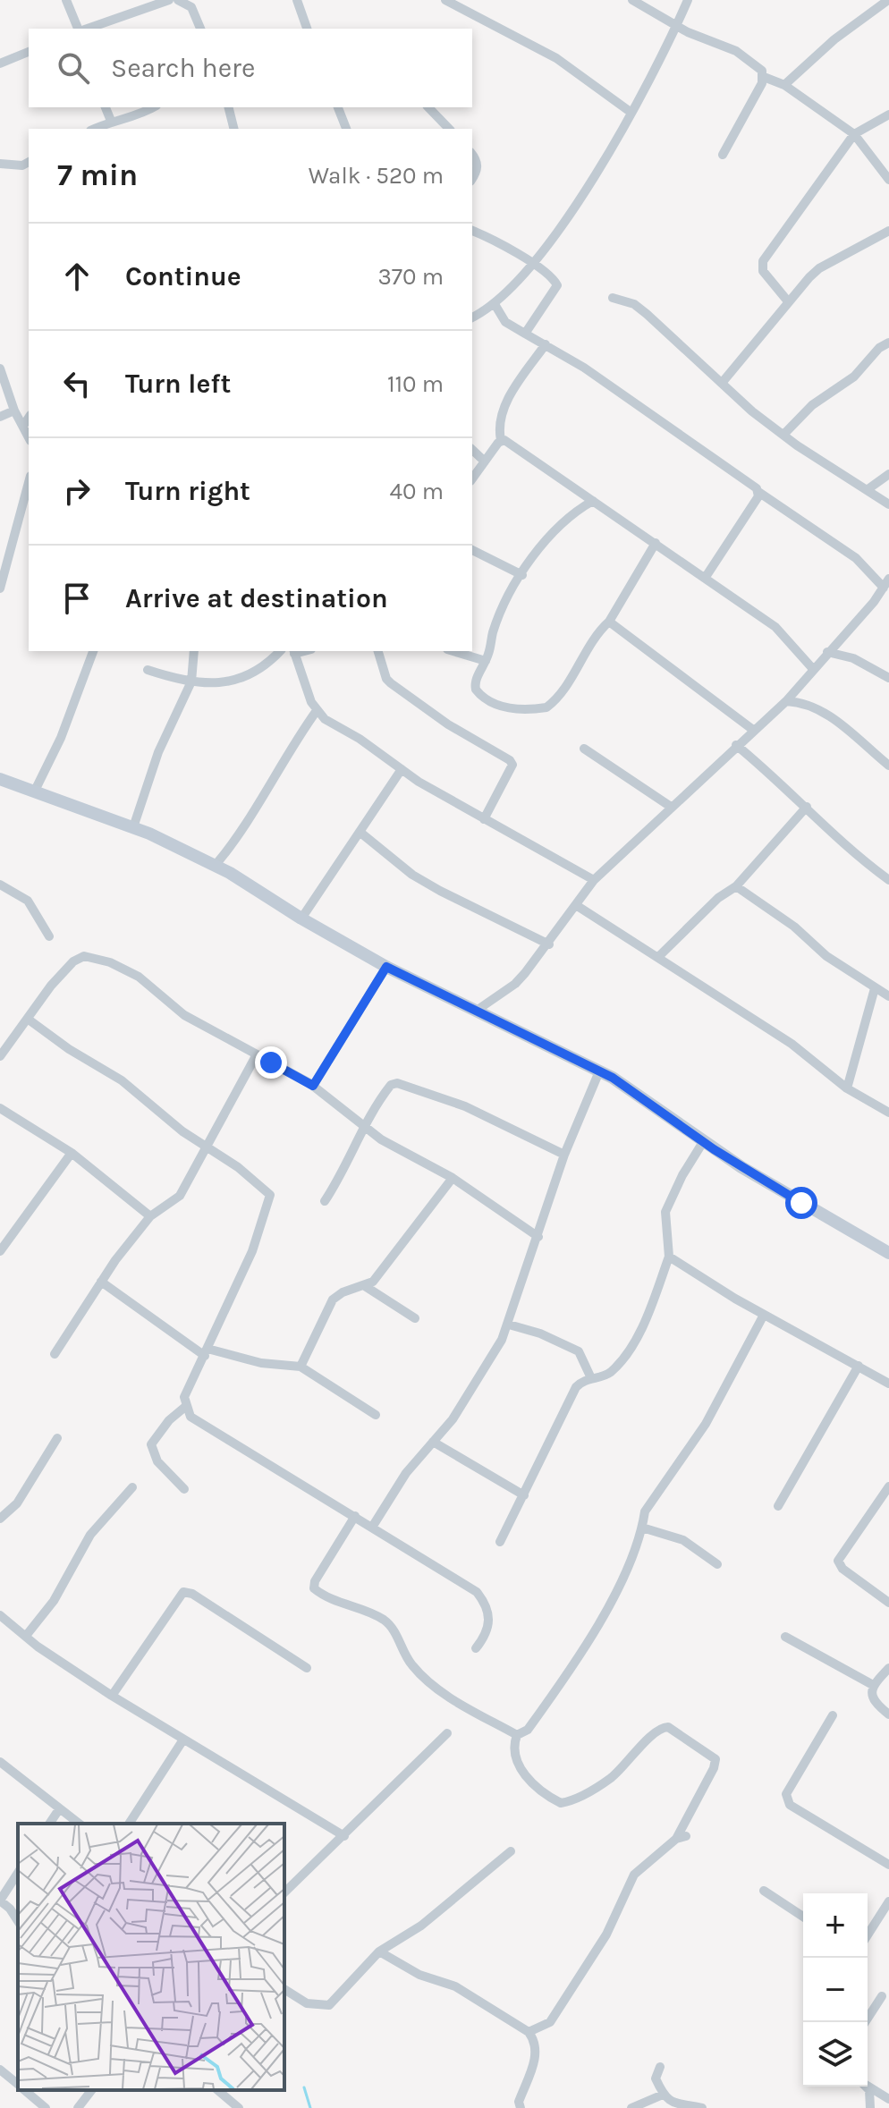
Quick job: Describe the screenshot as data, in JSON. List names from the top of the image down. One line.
{"page":{"search":"Search here","heading":["7 min","Walk · 520 m"],"list":[["Continue","370 m"],["Turn left","110 m"],["Turn right","40 m"],"Arrive at destination"],"map_buttons":["+","−"]}}
